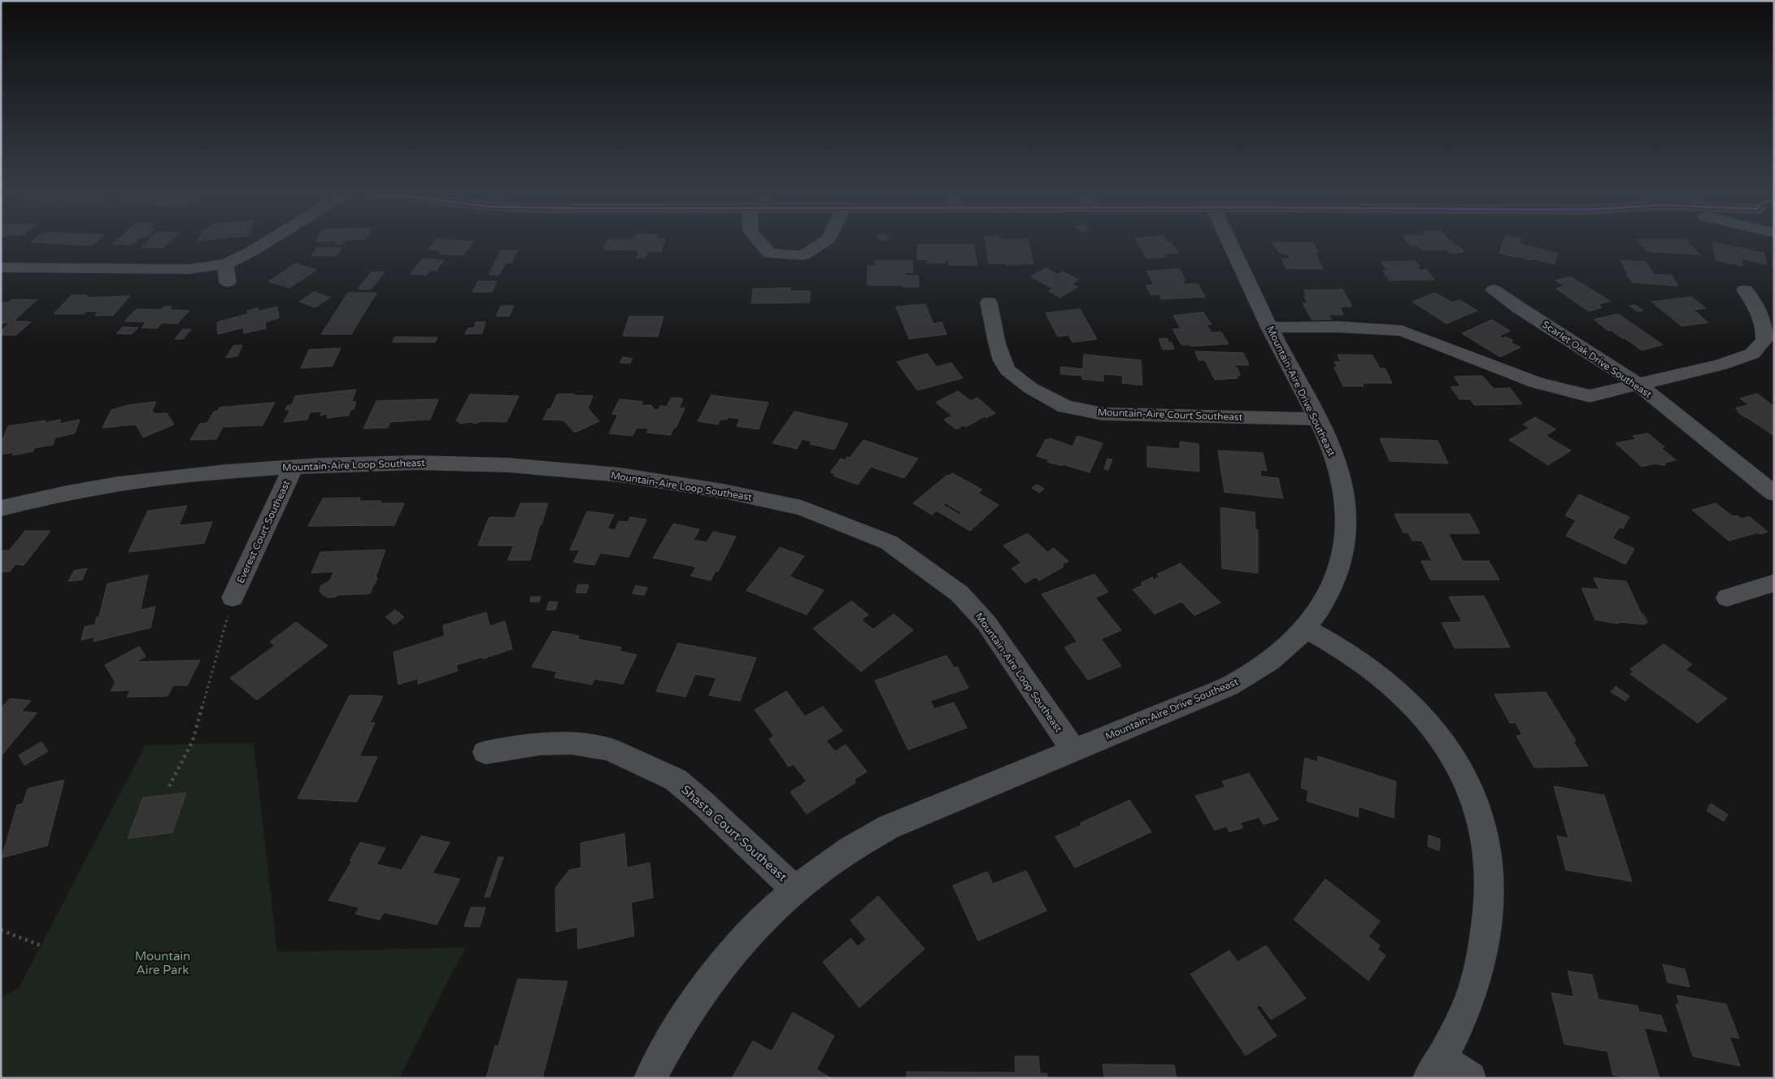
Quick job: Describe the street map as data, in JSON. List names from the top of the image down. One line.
{"streets":{"street":["Scarlet Oak Drive Southeast","Mountain-Aire Drive Southeast","Mountain-Aire Court Southeast","Mountain-Aire Loop Southeast","Everest Court Southeast","Shasta Court Southeast"]},"crossings":[["Mountain-Aire Drive Southeast","Mountain-Aire Court Southeast"],["Mountain-Aire Drive Southeast","Mountain-Aire Loop Southeast"],["Mountain-Aire Loop Southeast","Everest Court Southeast"]],"parks":["Mountain Aire Park"]}
